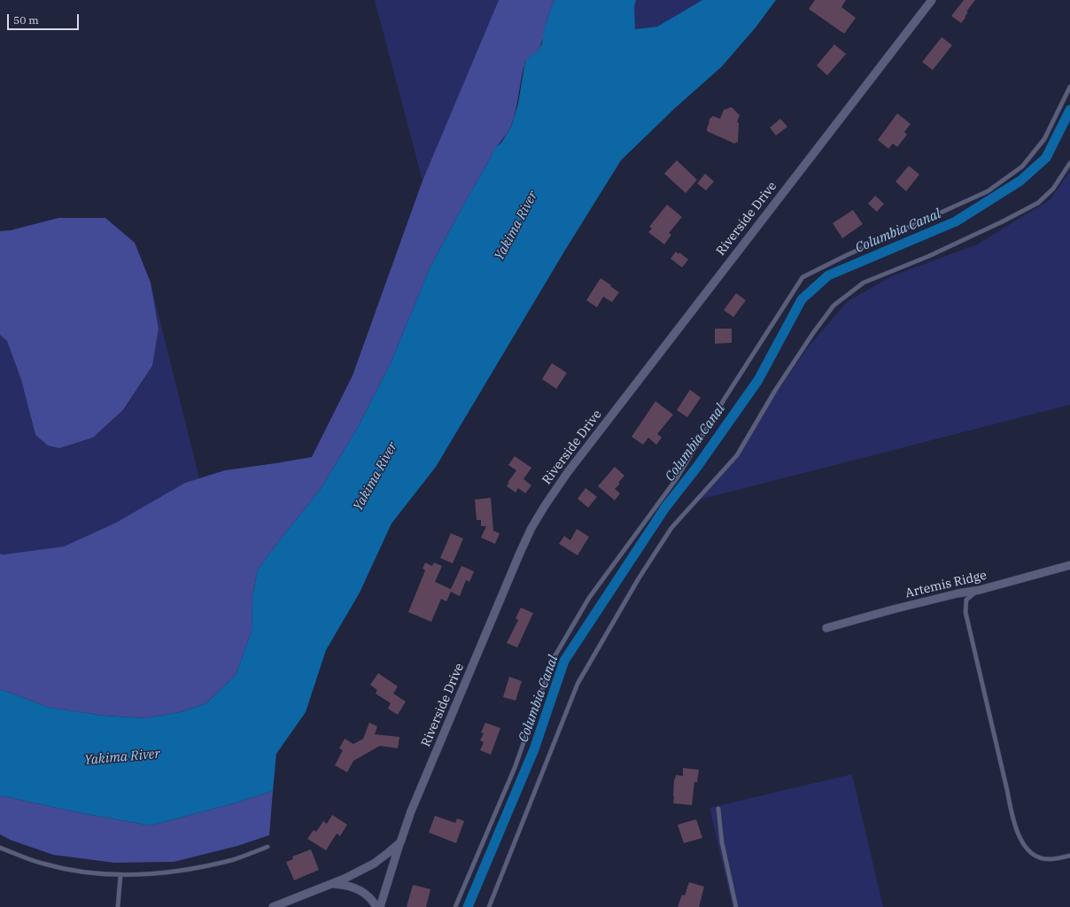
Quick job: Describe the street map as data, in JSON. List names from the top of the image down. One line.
{"streets":{"street":["Riverside Drive","Artemis Ridge"]},"water":["Yakima River","Columbia Canal"],"scale_bar":"50 m"}
